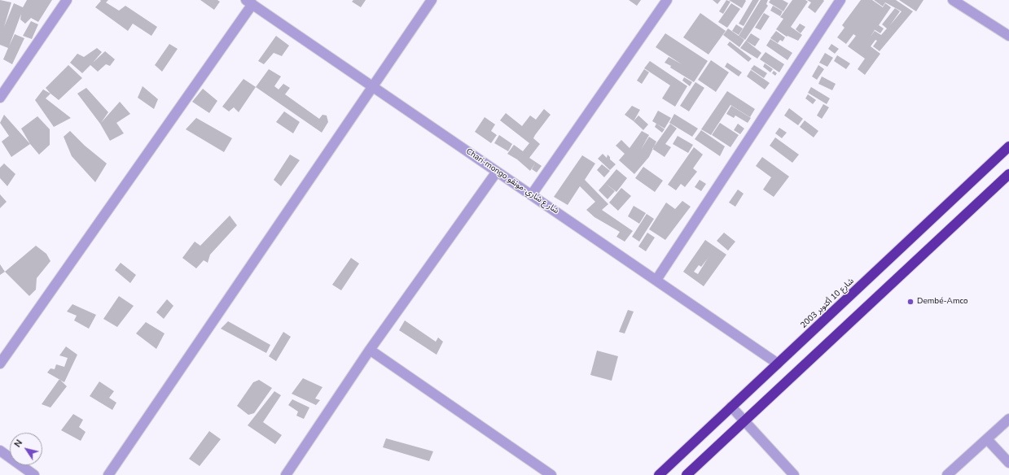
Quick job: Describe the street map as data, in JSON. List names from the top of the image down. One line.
{"streets":{"highway":["شارع 10 أكتوبر 2003"],"street":["Chari-mongo شار ع شاري-مونقو"]},"crossings":[["Chari-mongo شار ع شاري-مونقو","شارع 10 أكتوبر 2003"]],"places":["Dembé-Amco"],"north":"top left"}
